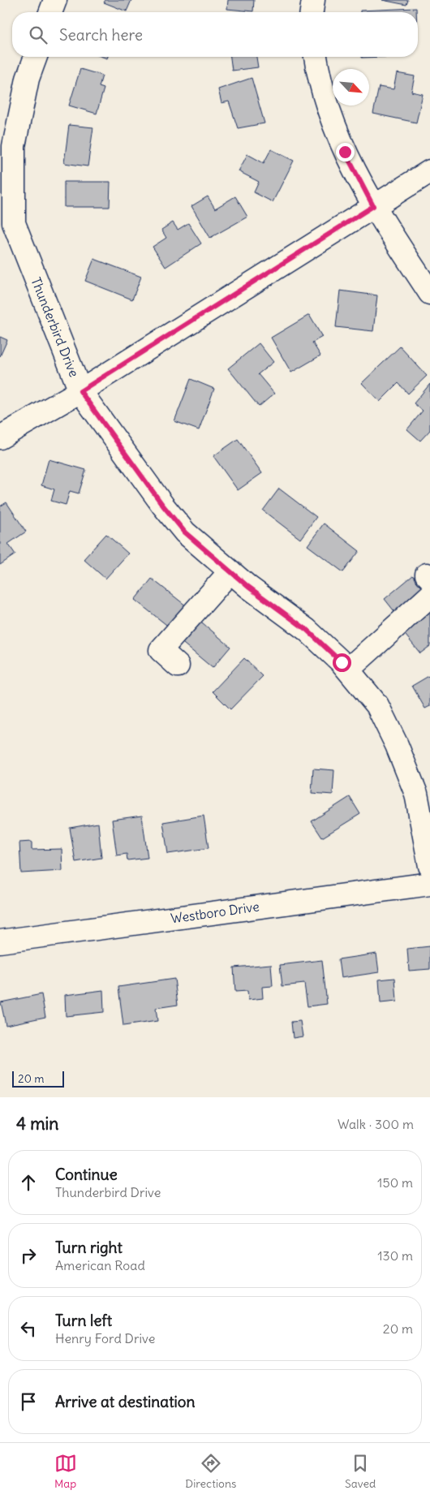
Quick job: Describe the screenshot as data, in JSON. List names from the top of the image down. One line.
{"streets":{"street":["Thunderbird Drive","Westboro Drive"]},"scale_bar":"20 m","north":"bottom right","page":{"search":"Search here","scale":"20 m","heading":["4 min","Walk · 300 m"],"list":[["Continue","Thunderbird Drive","150 m"],["Turn right","American Road","130 m"],["Turn left","Henry Ford Drive","20 m"],"Arrive at destination"],"nav":["Map","Directions","Saved"]}}
